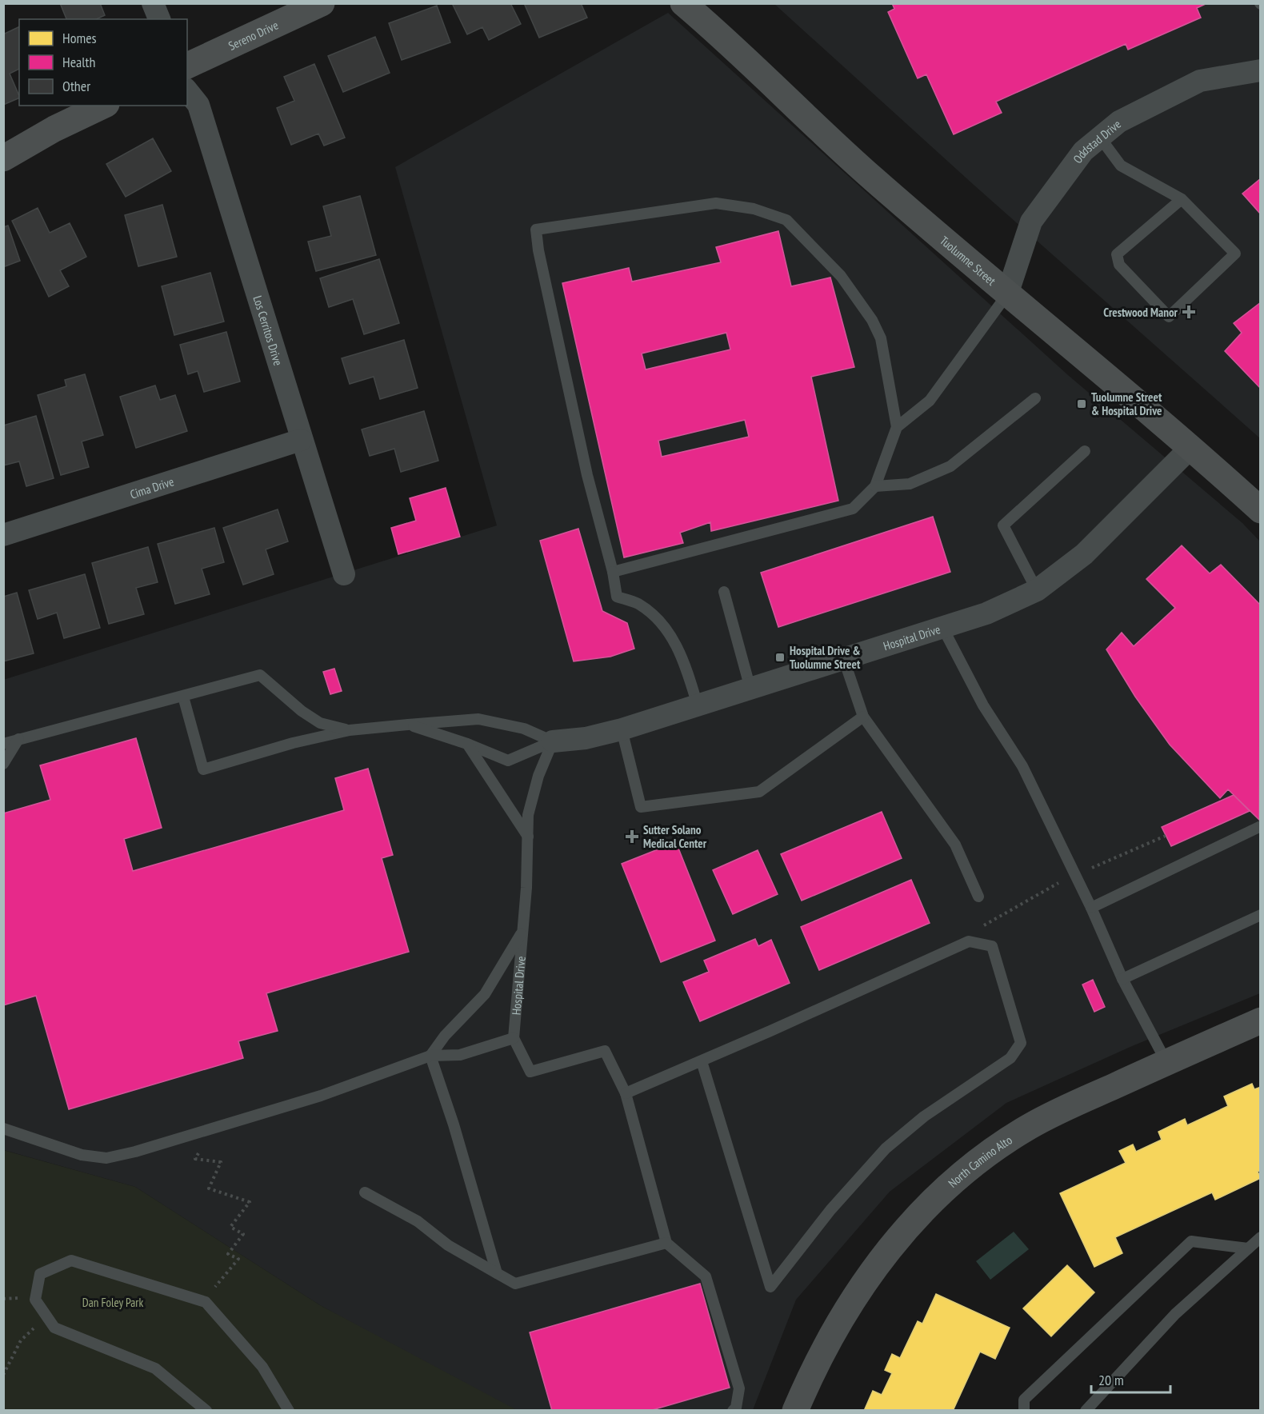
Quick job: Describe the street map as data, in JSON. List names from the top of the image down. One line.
{"streets":{"street":["Sereno Drive","Oddstad Drive","Tuolumne Street","Los Cerritos Drive","Cima Drive","Hospital Drive","North Camino Alto"]},"crossings":[["Oddstad Drive","Tuolumne Street"],["Tuolumne Street","Hospital Drive"],["Los Cerritos Drive","Cima Drive"]],"parks":["Dan Foley Park"],"places":{"health":["Crestwood Manor","Sutter Solano Medical Center"],"transit":["Tuolumne Street & Hospital Drive","Hospital Drive & Tuolumne Street"]},"legend":["Homes","Health","Other"],"scale_bar":"20 m"}
